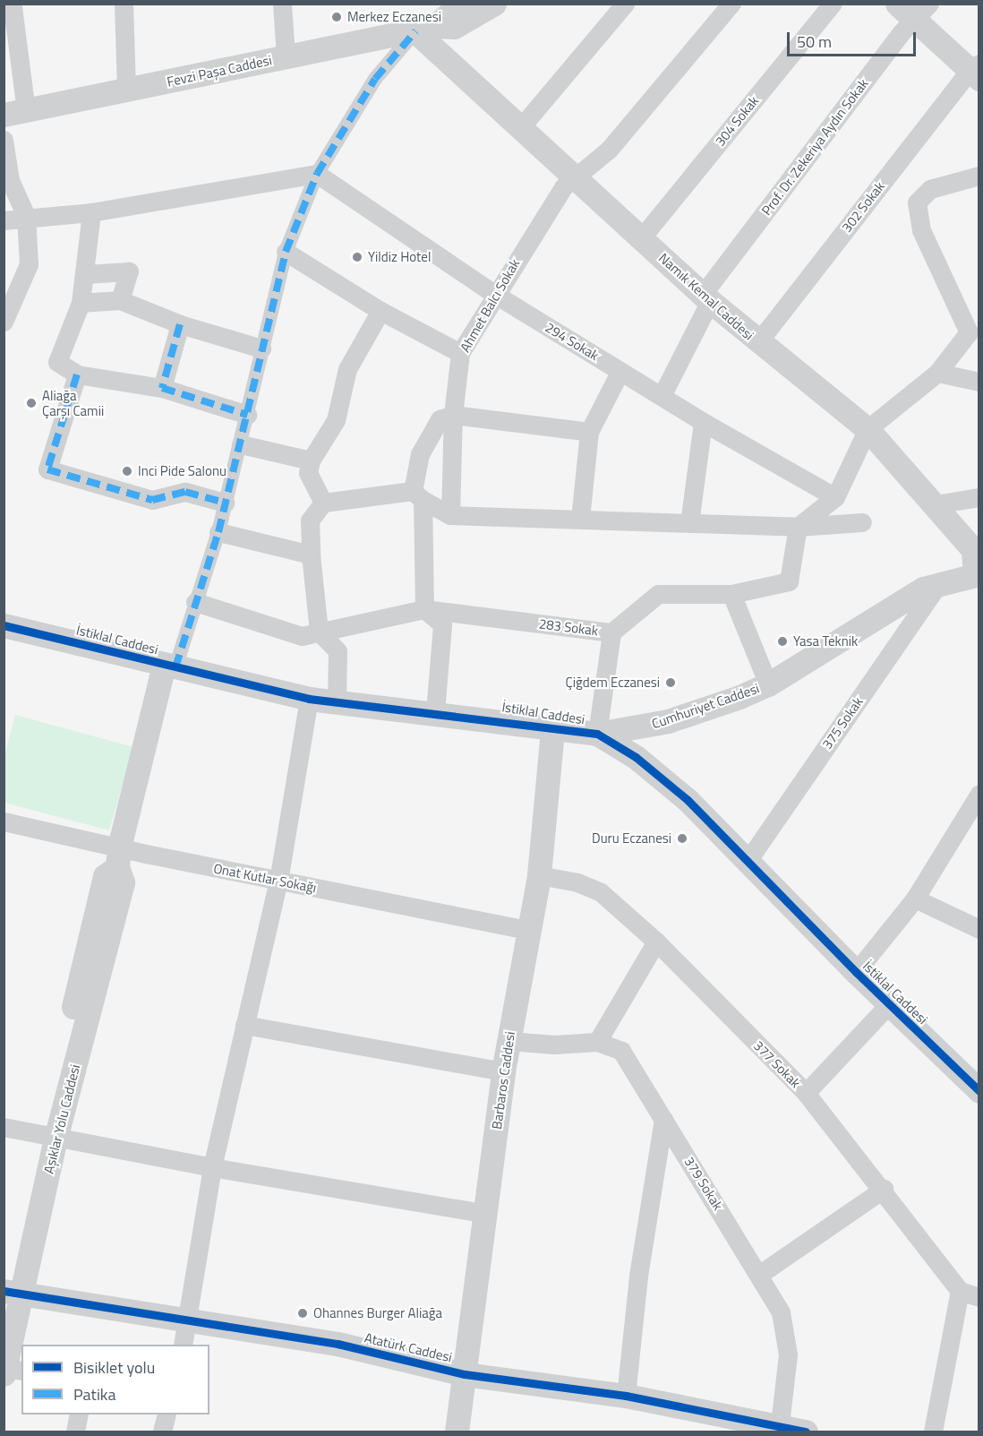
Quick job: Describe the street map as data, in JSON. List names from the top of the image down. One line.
{"streets":{"street":["Fevzi Paşa Caddesi","304 Sokak","Prof. Dr. Zekeriya Aydın Sokak","302 Sokak","Namık Kemal Caddesi","Ahmet Balcı Sokak","294 Sokak","283 Sokak","İstiklal Caddesi","Cumhuriyet Caddesi","375 Sokak","Onat Kutlar Sokağı","377 Sokak","Barbaros Caddesi","Aşıklar Yolu Caddesi","379 Sokak","Atatürk Caddesi"]},"crossings":[["Fevzi Paşa Caddesi","Namık Kemal Caddesi"],["304 Sokak","Namık Kemal Caddesi"],["Prof. Dr. Zekeriya Aydın Sokak","Namık Kemal Caddesi"],["Prof. Dr. Zekeriya Aydın Sokak","294 Sokak"],["302 Sokak","Namık Kemal Caddesi"],["Namık Kemal Caddesi","Ahmet Balcı Sokak"],["Namık Kemal Caddesi","Cumhuriyet Caddesi"],["Ahmet Balcı Sokak","294 Sokak"],["İstiklal Caddesi","Cumhuriyet Caddesi"],["İstiklal Caddesi","375 Sokak"],["İstiklal Caddesi","Barbaros Caddesi"],["İstiklal Caddesi","Aşıklar Yolu Caddesi"],["Cumhuriyet Caddesi","375 Sokak"],["Onat Kutlar Sokağı","Barbaros Caddesi"],["Onat Kutlar Sokağı","Aşıklar Yolu Caddesi"],["377 Sokak","Barbaros Caddesi"],["Barbaros Caddesi","379 Sokak"],["Barbaros Caddesi","Atatürk Caddesi"],["Aşıklar Yolu Caddesi","Atatürk Caddesi"],["379 Sokak","Atatürk Caddesi"]],"places":["Merkez Eczanesi","Yildiz Hotel","Aliağa Çarşı Camii","Inci Pide Salonu","Yasa Teknik","Çiğdem Eczanesi","Duru Eczanesi","Ohannes Burger Aliağa"],"legend":["Bisiklet yolu","Patika"],"scale_bar":"50 m"}
